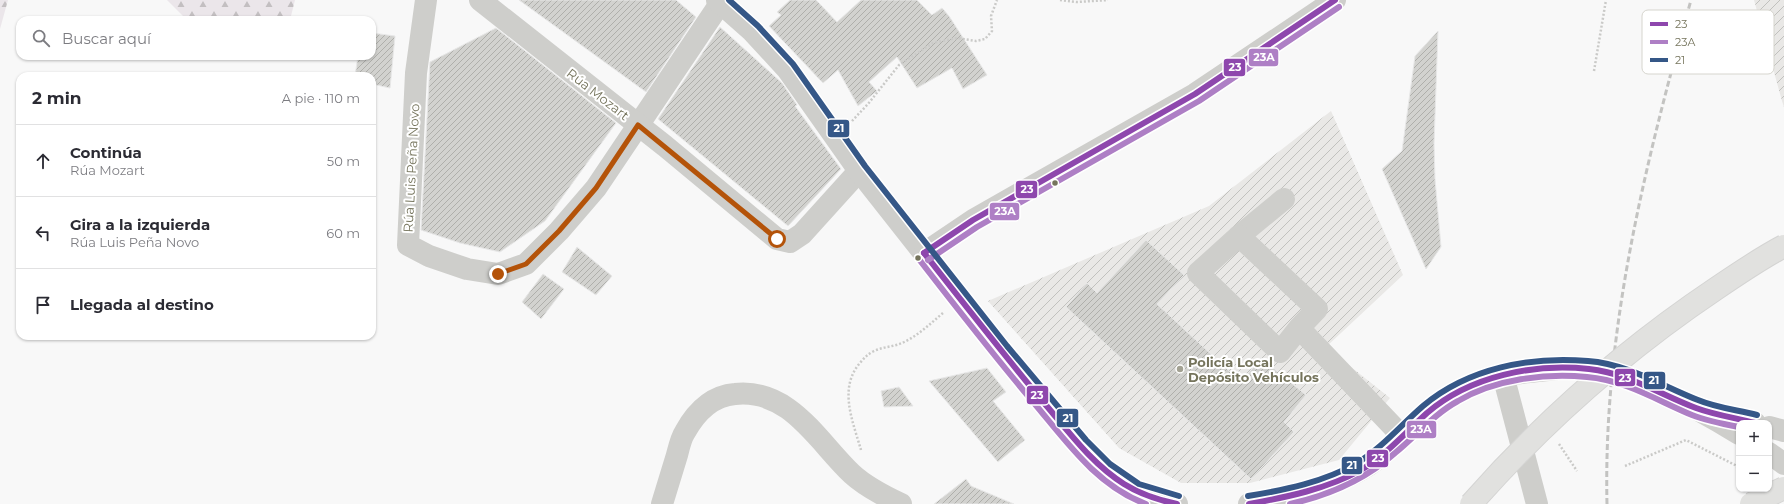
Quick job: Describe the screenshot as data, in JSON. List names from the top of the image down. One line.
{"streets":{"street":["Rúa Mozart","Rúa Luis Peña Novo"]},"crossings":[["Rúa Mozart","Rúa Luis Peña Novo"]],"places":["Policía Local Depósito Vehículos"],"lines":["transit line 23","transit line 21","transit line 23A"],"legend":["23","23A","21"],"page":{"search":"Buscar aquí","heading":["2 min","A pie · 110 m"],"list":[["Continúa","Rúa Mozart","50 m"],["Gira a la izquierda","Rúa Luis Peña Novo","60 m"],"Llegada al destino"],"map_buttons":["+","−"]}}
